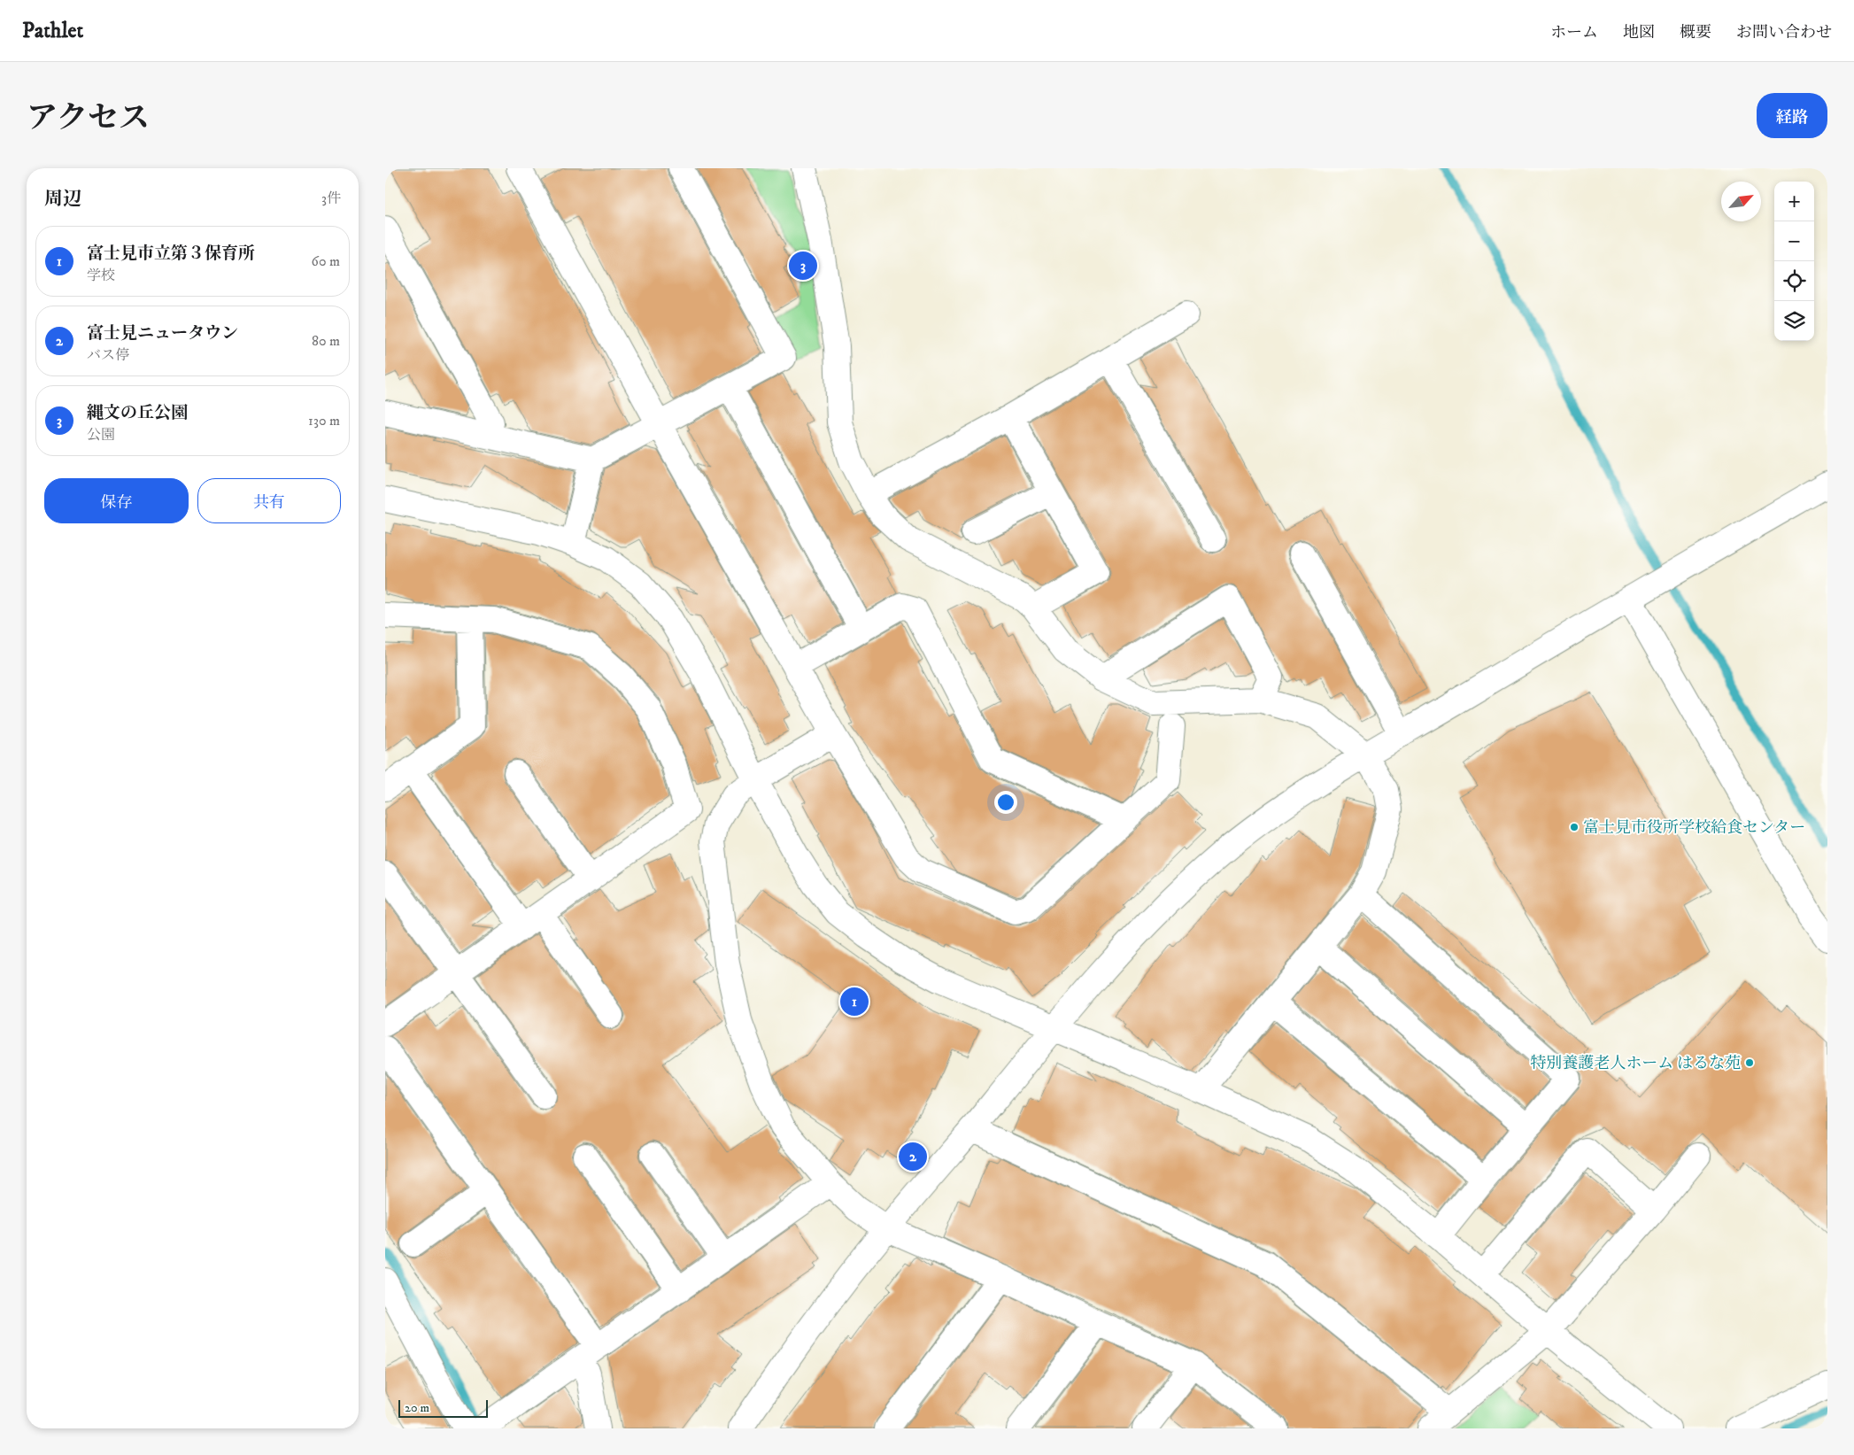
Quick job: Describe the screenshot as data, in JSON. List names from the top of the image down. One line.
{"places":["富士見市役所学校給食センター","特別養護老人ホーム はるな苑"],"scale_bar":"20 m","north":"top right","page":{"header":"Pathlet","nav":["ホーム","地図","概要","お問い合わせ"],"title":"アクセス","buttons":["経路",["保存","共有"]],"heading":["周辺","3件"],"map_buttons":["+","−"],"list":[{"mark":"1","name":"富士見市立第３保育所","note":"学校","value":"60 m"},{"mark":"2","name":"富士見ニュータウン","note":"バス停","value":"80 m"},{"mark":"3","name":"縄文の丘公園","note":"公園","value":"130 m"}],"pins":["3","1","2"],"scale":"20 m"}}
